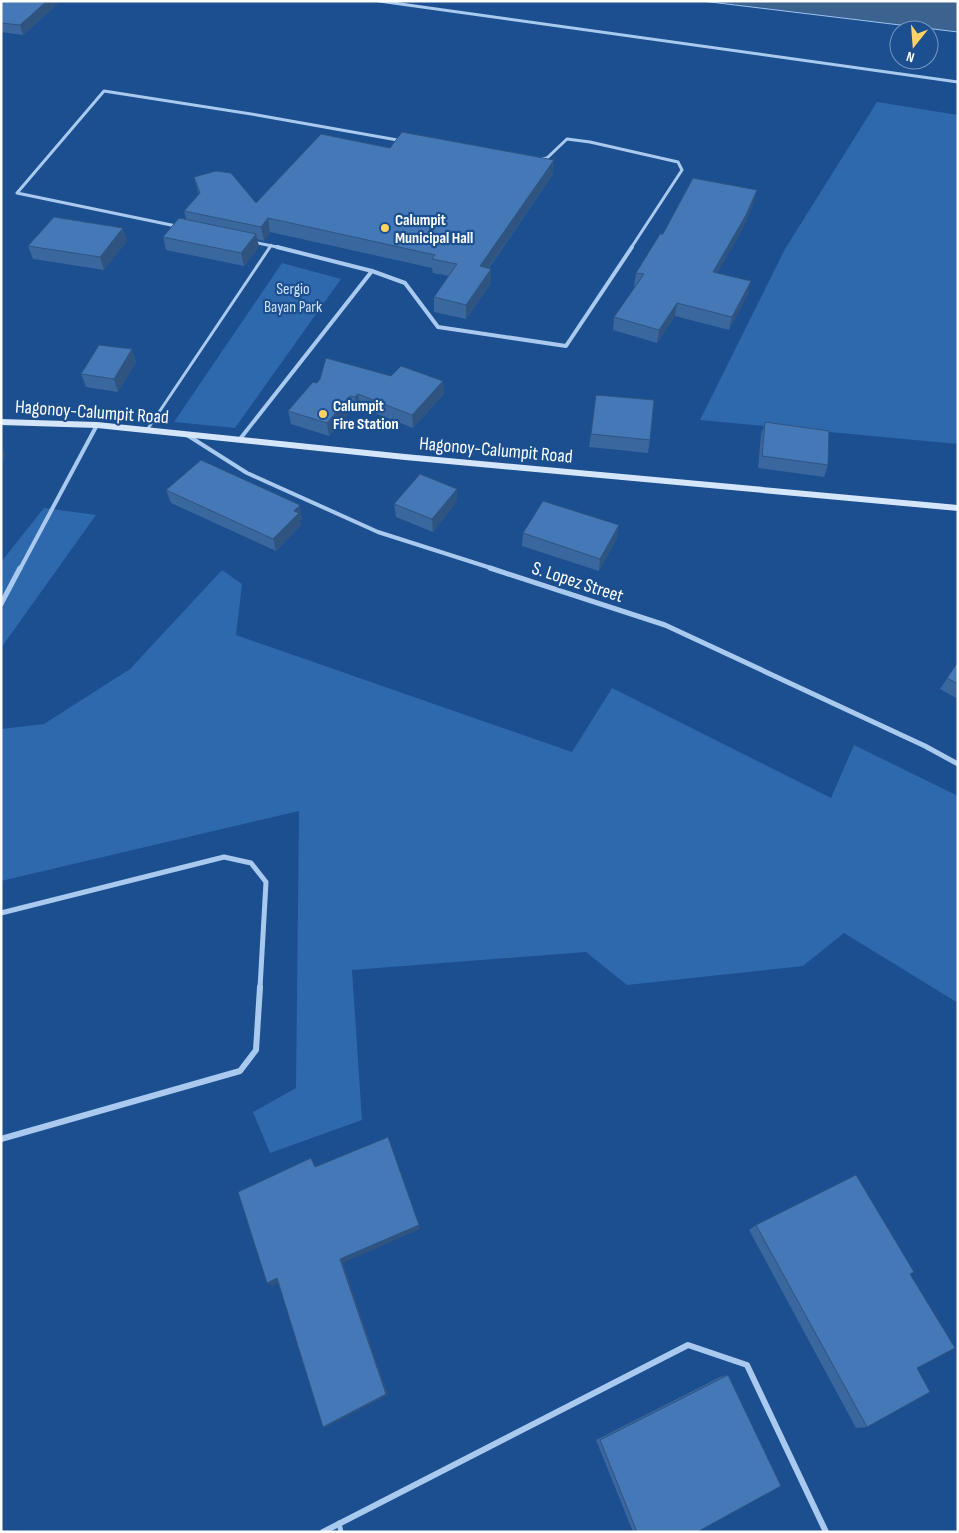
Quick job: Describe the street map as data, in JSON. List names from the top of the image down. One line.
{"streets":{"main road":["Hagonoy-Calumpit Road"],"street":["S. Lopez Street"]},"crossings":[["Hagonoy-Calumpit Road","S. Lopez Street"]],"parks":["Sergio Bayan Park"],"places":["Calumpit Municipal Hall","Calumpit Fire Station"],"north":"bottom"}
